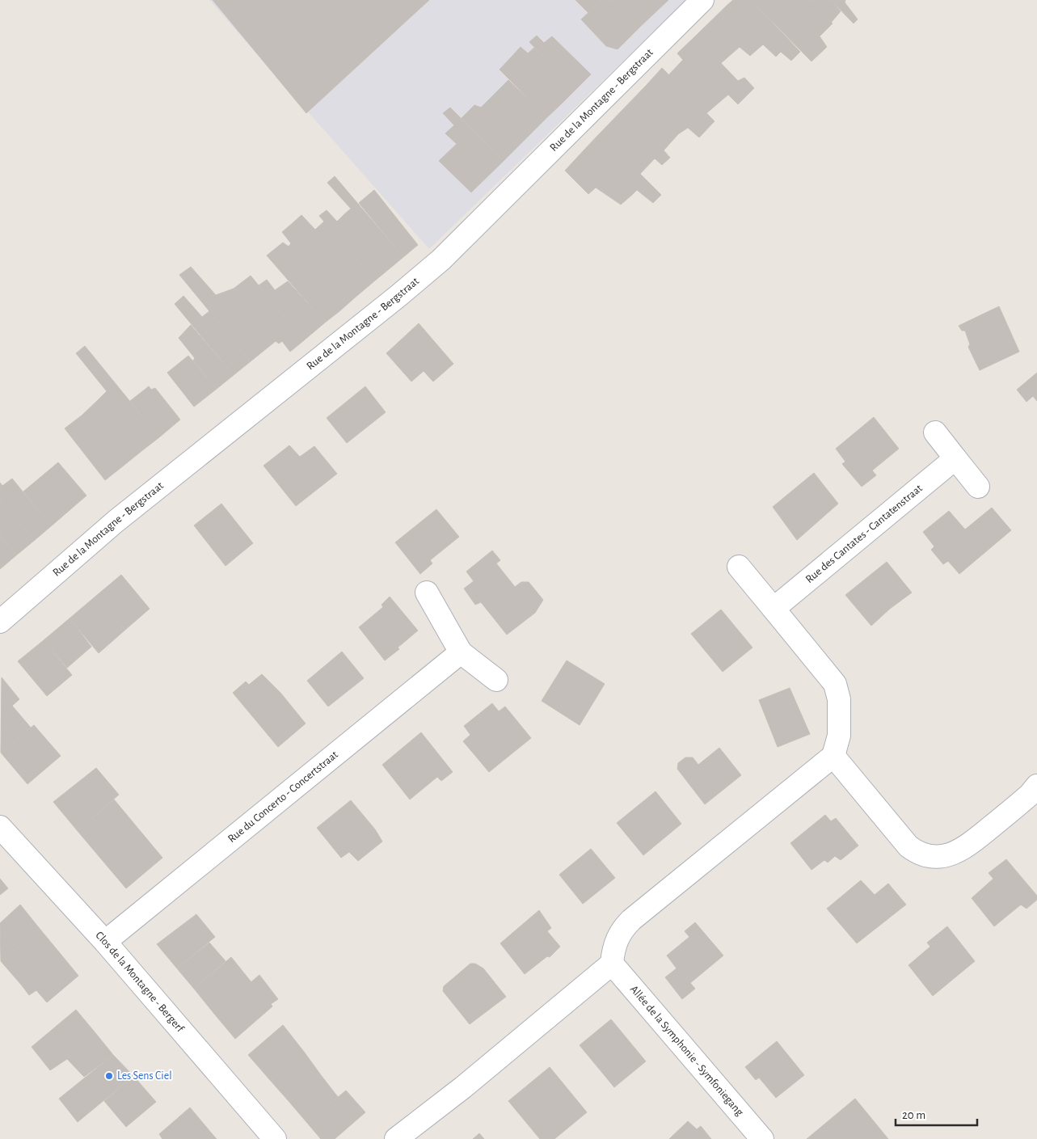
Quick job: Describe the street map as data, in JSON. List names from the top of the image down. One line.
{"streets":{"street":["Rue de la Montagne - Bergstraat","Rue des Cantates - Cantatenstraat","Rue du Concerto - Concertstraat","Clos de la Montagne - Bergerf","Allée de la Symphonie - Symfoniegang"]},"crossings":[["Rue du Concerto - Concertstraat","Clos de la Montagne - Bergerf"]],"places":["Les Sens Ciel"],"scale_bar":"20 m"}
